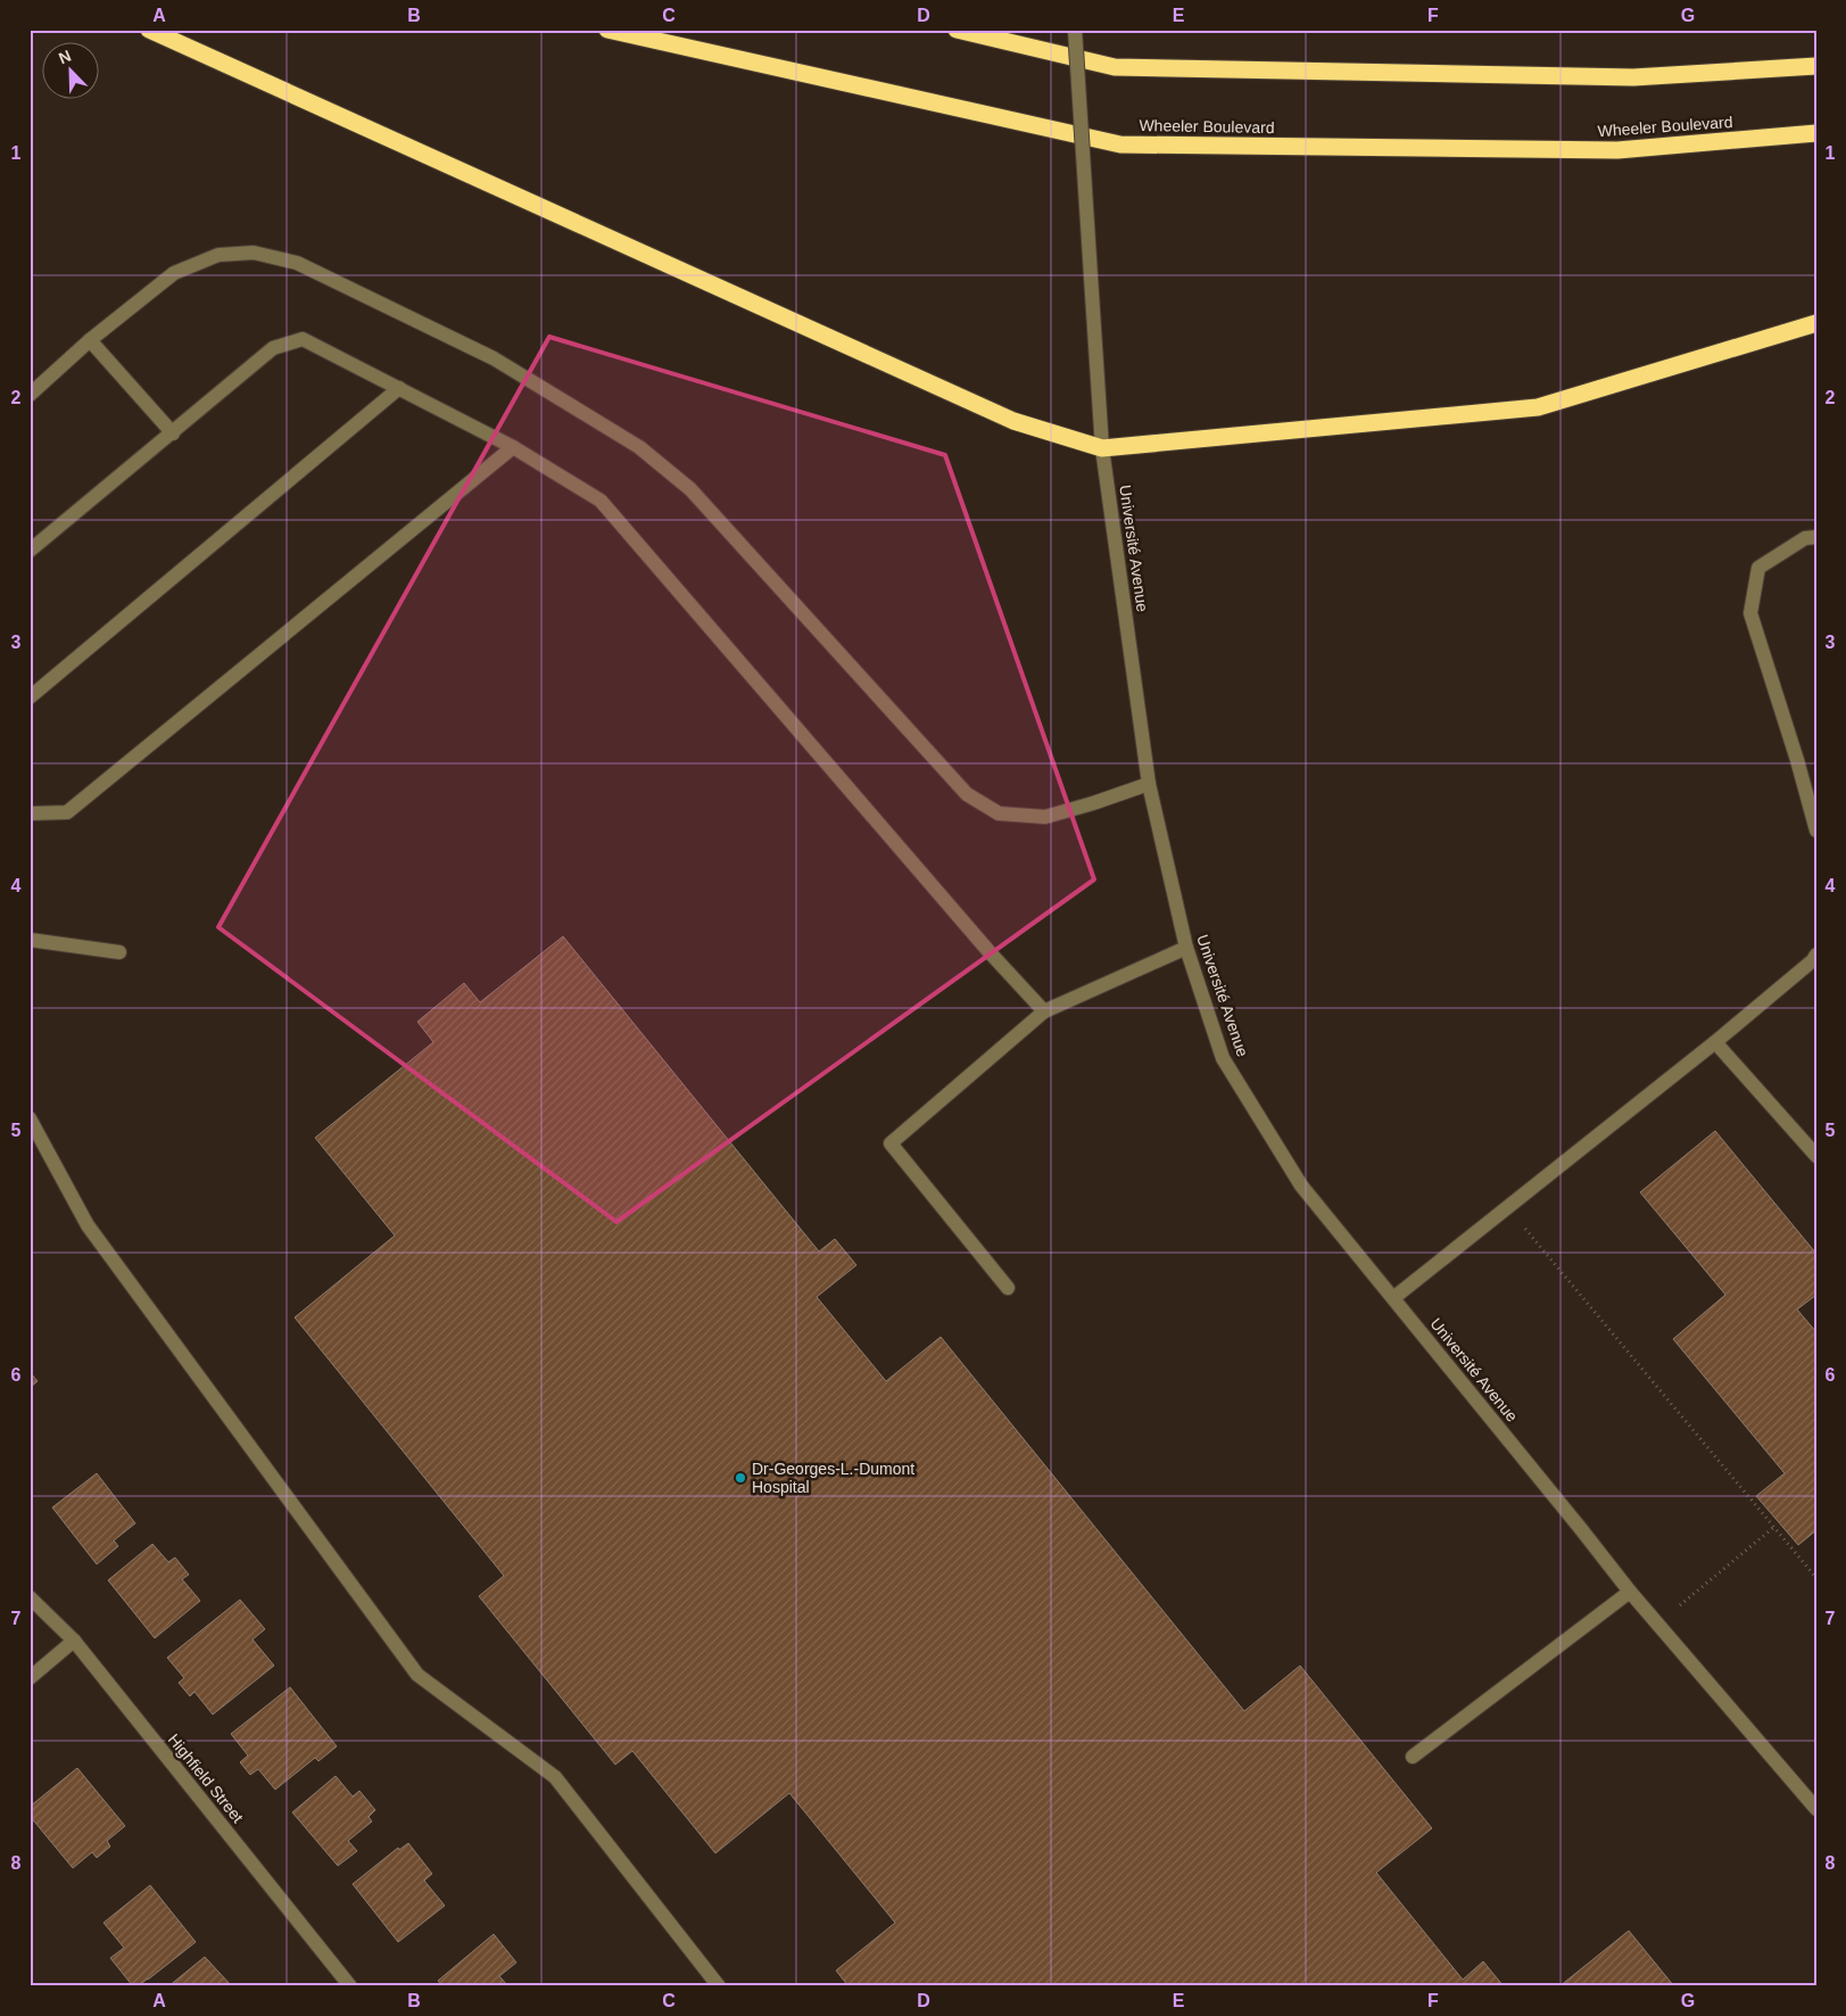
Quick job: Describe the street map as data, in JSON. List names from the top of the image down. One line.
{"streets":{"highway":["Wheeler Boulevard"],"street":["Université Avenue","Highfield Street"]},"places":["Dr-Georges-L.-Dumont Hospital"],"north":"top left","grid":{"columns":["A","B","C","D","E","F","G"],"rows":["1","2","3","4","5","6","7","8"]}}
